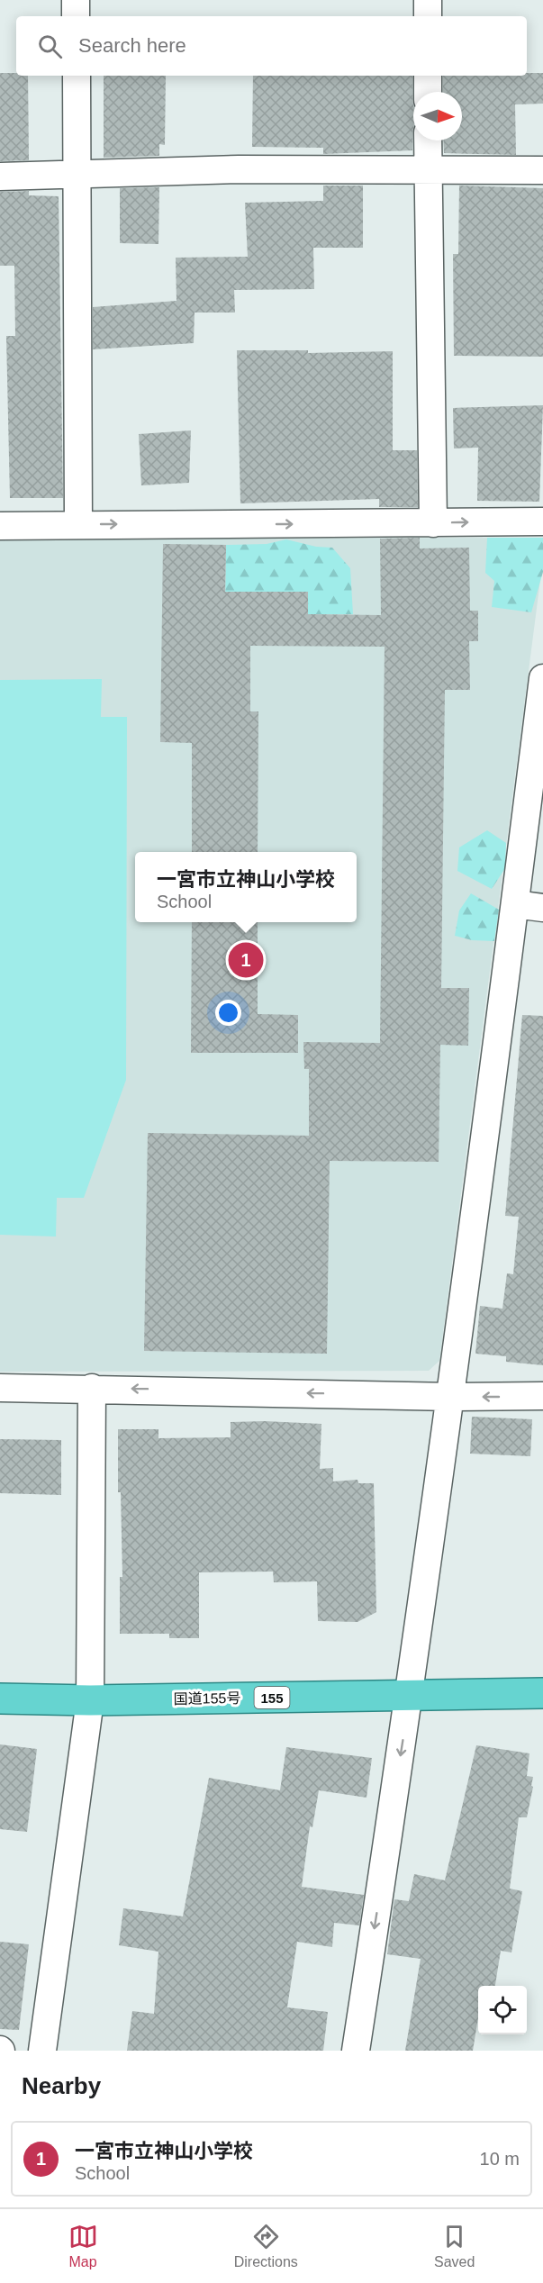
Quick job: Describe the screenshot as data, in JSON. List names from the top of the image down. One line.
{"streets":{"highway":["155","国道155号"]},"north":"right","page":{"search":"Search here","popup":["一宮市立神山小学校","School"],"pins":"1","heading":"Nearby","list":[{"mark":"1","name":"一宮市立神山小学校","note":"School","value":"10 m"}],"nav":["Map","Directions","Saved"]}}
